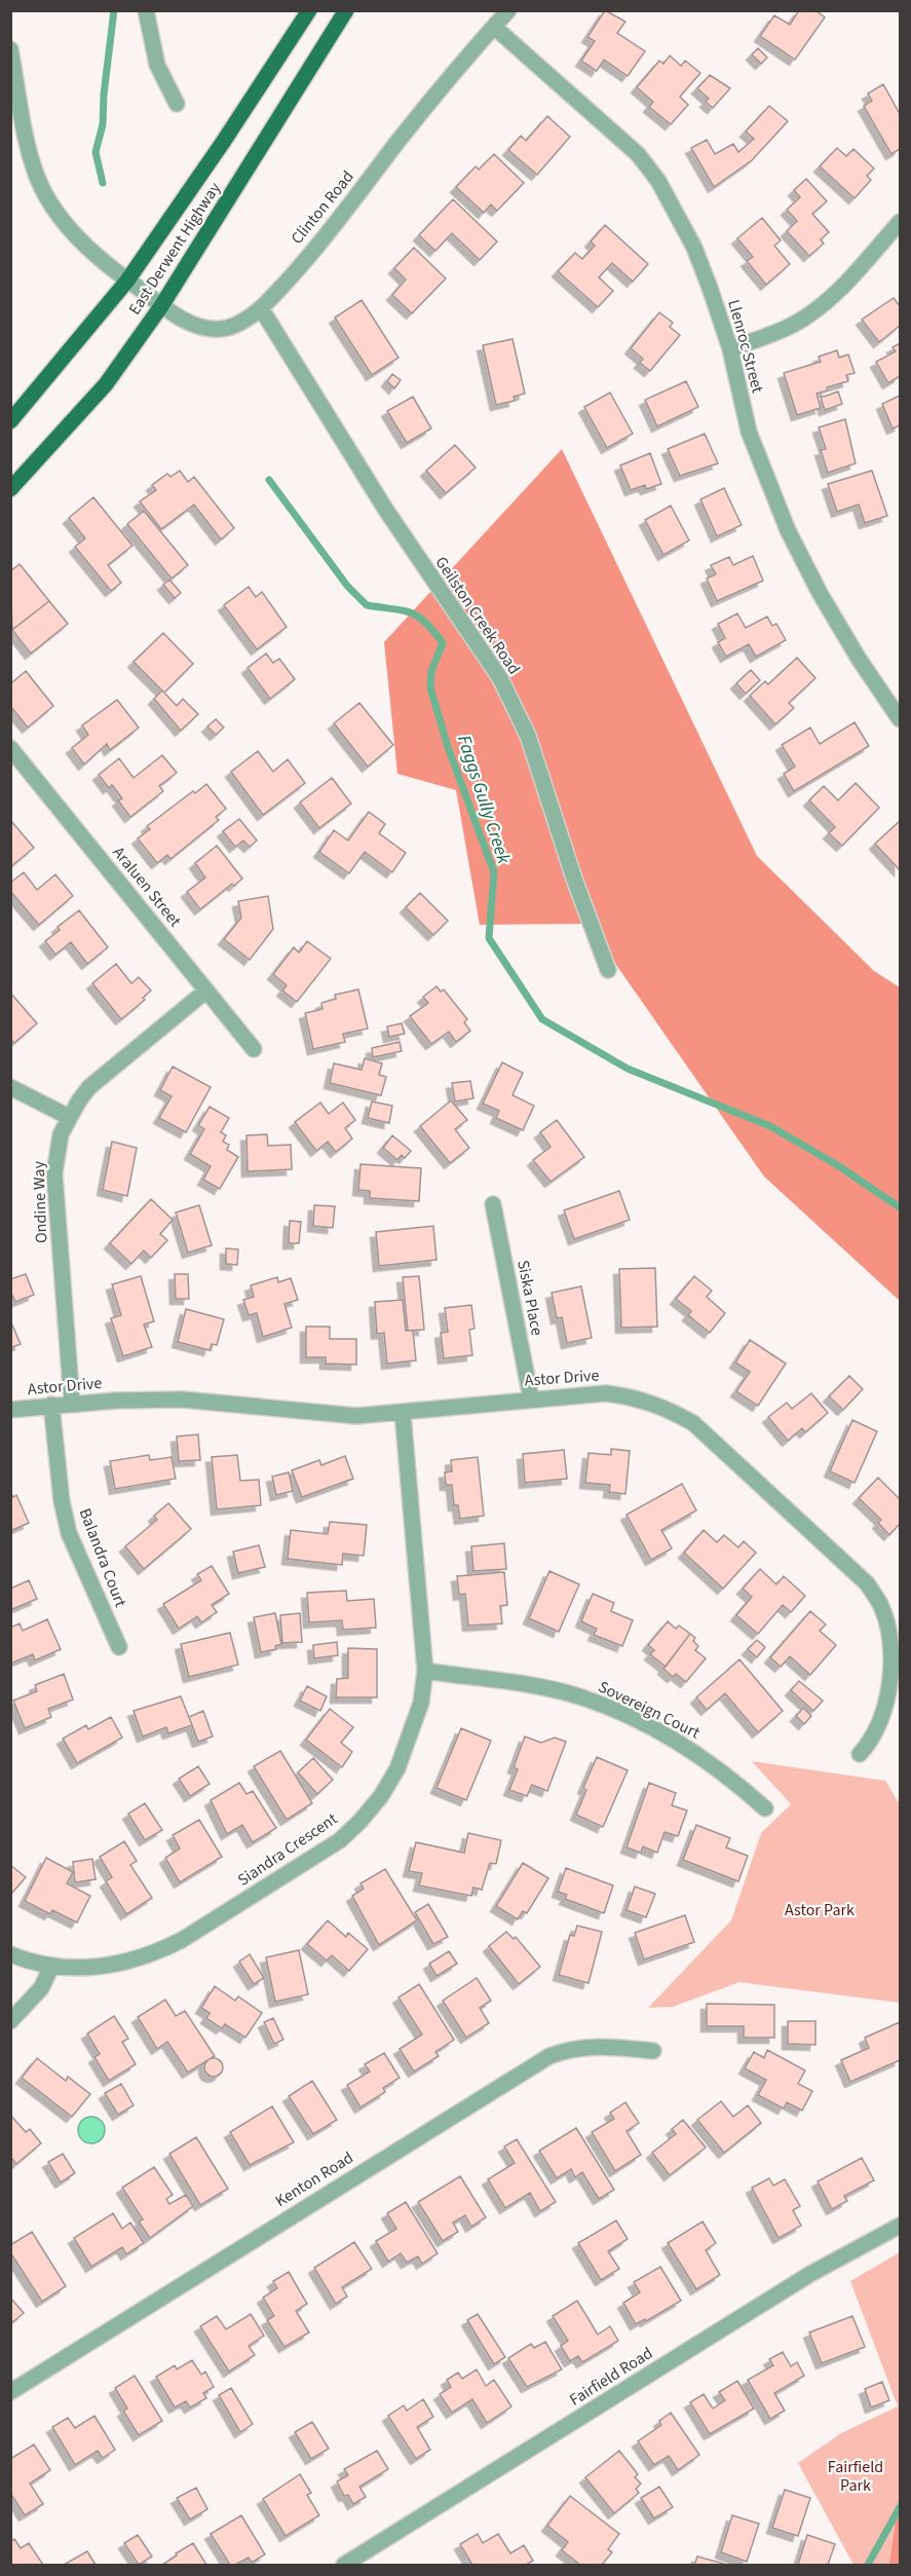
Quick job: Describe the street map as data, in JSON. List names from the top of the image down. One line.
{"streets":{"main road":["East Derwent Highway"],"street":["Clinton Road","Llenroc Street","Geilston Creek Road","Araluen Street","Ondine Way","Siska Place","Astor Drive","Balandra Court","Sovereign Court","Siandra Crescent","Kenton Road","Fairfield Road"]},"crossings":[["Clinton Road","East Derwent Highway"],["Clinton Road","Llenroc Street"],["Clinton Road","Geilston Creek Road"],["Araluen Street","Ondine Way"],["Ondine Way","Astor Drive"],["Siska Place","Astor Drive"],["Astor Drive","Balandra Court"],["Astor Drive","Siandra Crescent"],["Sovereign Court","Siandra Crescent"]],"water":["Faggs Gully Creek"],"parks":["Astor Park","Fairfield Park"]}
